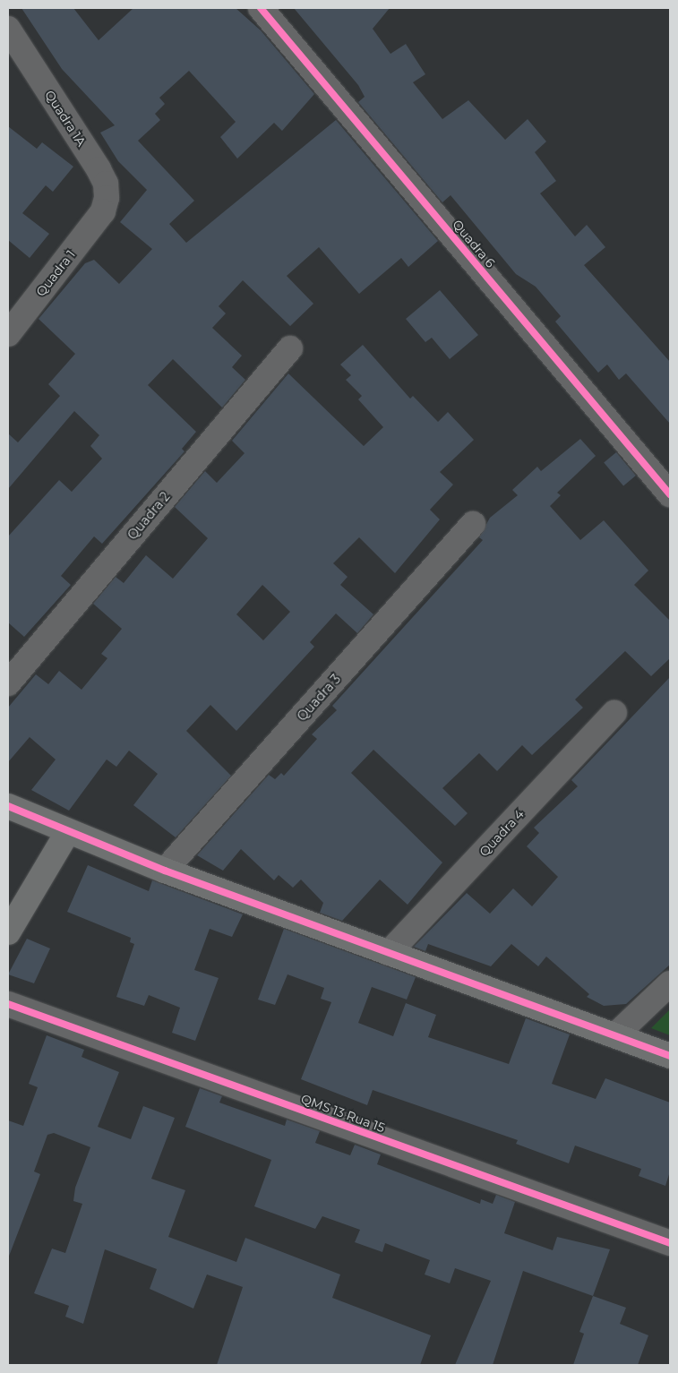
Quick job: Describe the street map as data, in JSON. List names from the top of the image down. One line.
{"streets":{"street":["Quadra 1A","Quadra 6","Quadra 1","Quadra 2","Quadra 3","Quadra 4","QMS 13 Rua 15"]},"crossings":[["Quadra 1A","Quadra 1"]]}
